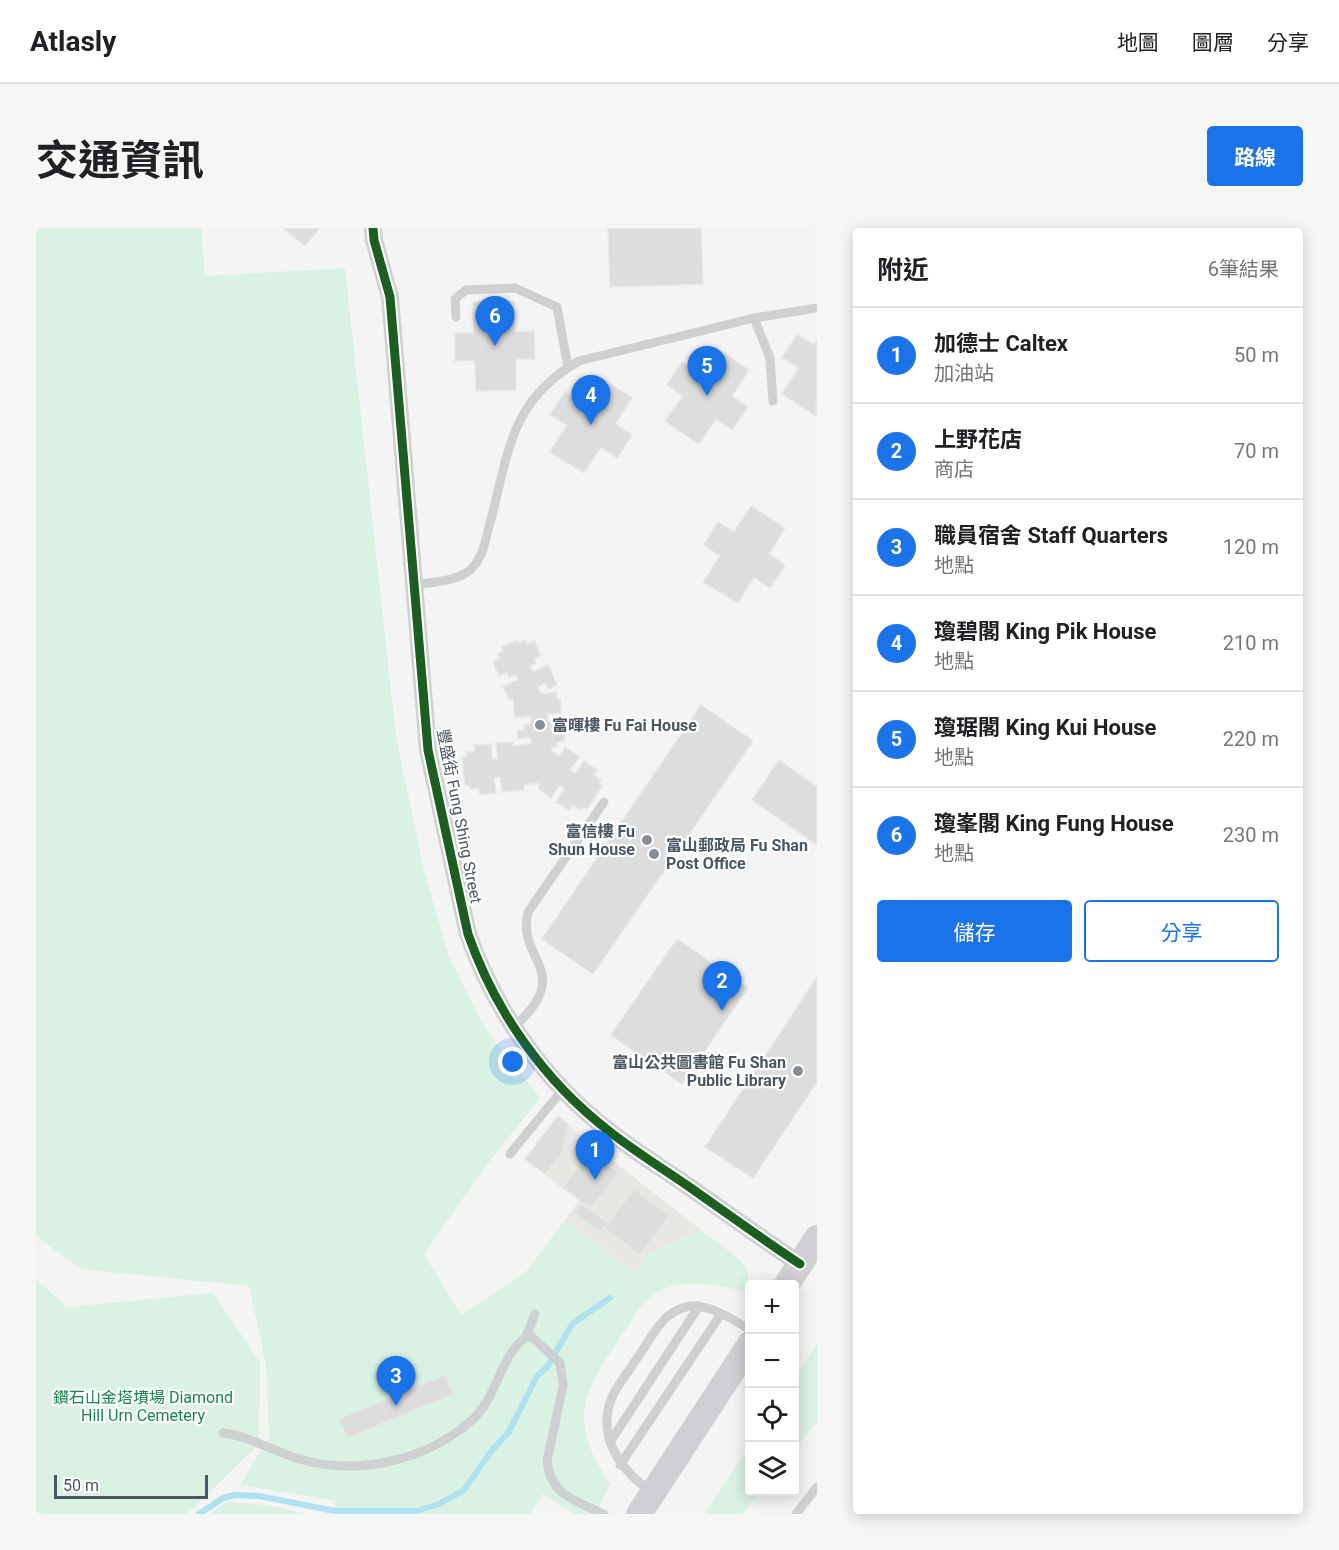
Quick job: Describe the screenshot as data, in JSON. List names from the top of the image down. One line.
{"streets":{"street":["豐盛街 Fung Shing Street"]},"parks":["鑽石山金塔墳場 Diamond Hill Urn Cemetery"],"places":["富暉樓 Fu Fai House","富信樓 Fu Shun House","富山郵政局 Fu Shan Post Office","富山公共圖書館 Fu Shan Public Library"],"scale_bar":"50 m","page":{"header":"Atlasly","nav":["地圖","圖層","分享"],"title":"交通資訊","buttons":["路線",["儲存","分享"]],"heading":["附近","6筆結果"],"pins":["6","5","4","2","1","3"],"list":[{"mark":"1","name":"加德士 Caltex","note":"加油站","value":"50 m"},{"mark":"2","name":"上野花店","note":"商店","value":"70 m"},{"mark":"3","name":"職員宿舍 Staff Quarters","note":"地點","value":"120 m"},{"mark":"4","name":"瓊碧閣 King Pik House","note":"地點","value":"210 m"},{"mark":"5","name":"瓊琚閣 King Kui House","note":"地點","value":"220 m"},{"mark":"6","name":"瓊峯閣 King Fung House","note":"地點","value":"230 m"}],"map_buttons":["+","−"],"scale":"50 m"}}
